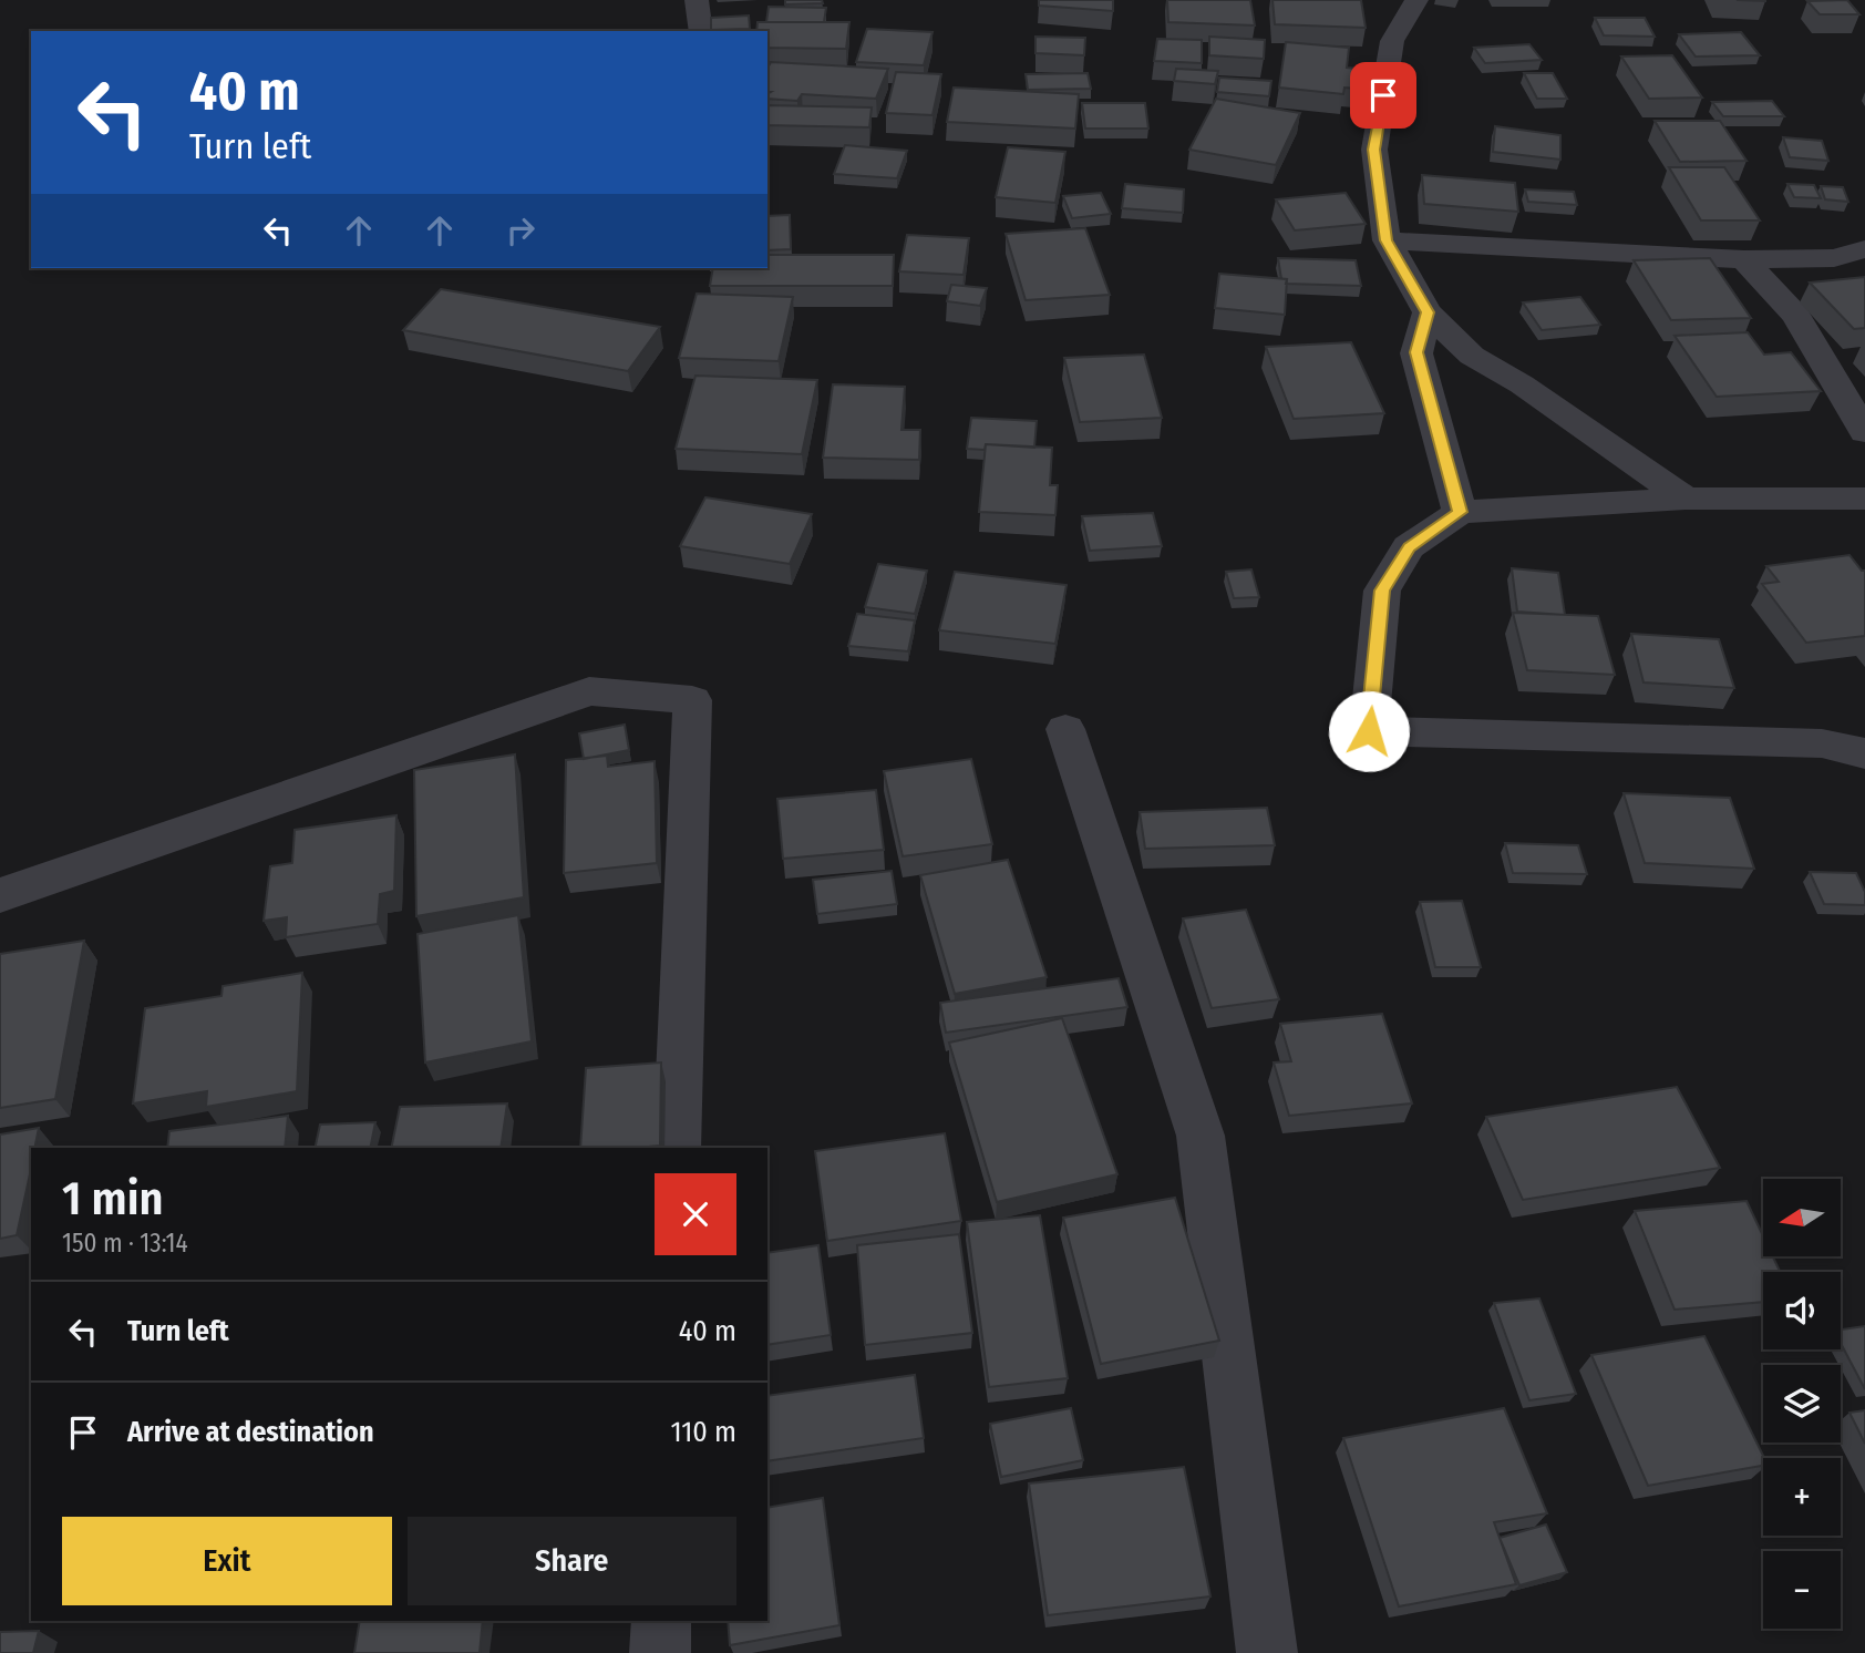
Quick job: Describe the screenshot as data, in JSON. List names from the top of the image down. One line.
{"north":"left","page":{"turn":["40 m","Turn left"],"heading":["1 min","150 m · 13:14"],"map_buttons":["+","−"],"list":[{"name":"Turn left","value":"40 m"},{"name":"Arrive at destination","value":"110 m"}],"buttons":["Exit","Share"]}}
